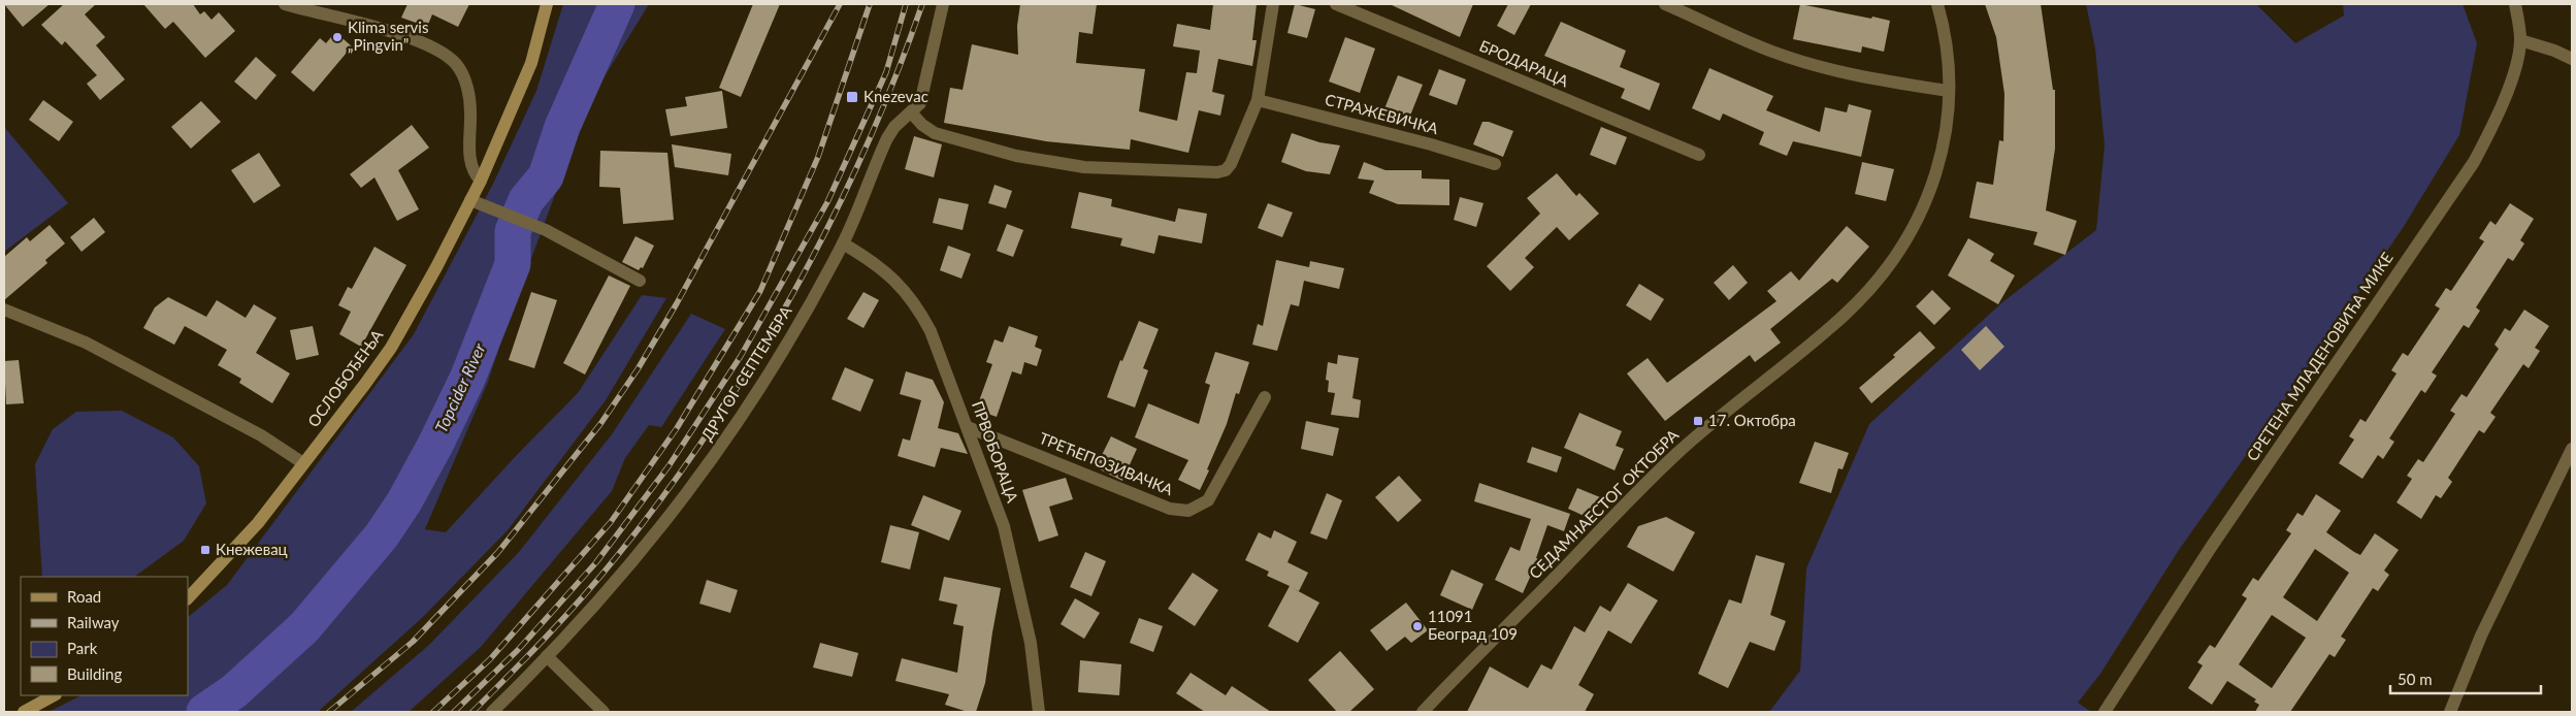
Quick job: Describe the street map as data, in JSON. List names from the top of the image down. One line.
{"streets":{"main road":["ОСЛОБОЂЕЊА"],"street":["БРОДАРАЦА","СТРАЖЕВИЧКА","СРЕТЕНА МЛАДЕНОВИЋА МИКЕ","ДРУГОГ СЕПТЕМБРА","ПРВОБОРАЦА","ТРЕЋЕПОЗИВАЧКА","СЕДАМНАЕСТОГ ОКТОБРА"]},"crossings":[["ДРУГОГ СЕПТЕМБРА","ПРВОБОРАЦА"],["ПРВОБОРАЦА","ТРЕЋЕПОЗИВАЧКА"]],"water":["Topcider River"],"places":{"other":["Klima servis „Pingvin”","11091 Београд 109"],"transit":["Knezevac","17. Октобра","Кнежевац"]},"legend":["Road","Railway","Park","Building"],"scale_bar":"50 m"}
